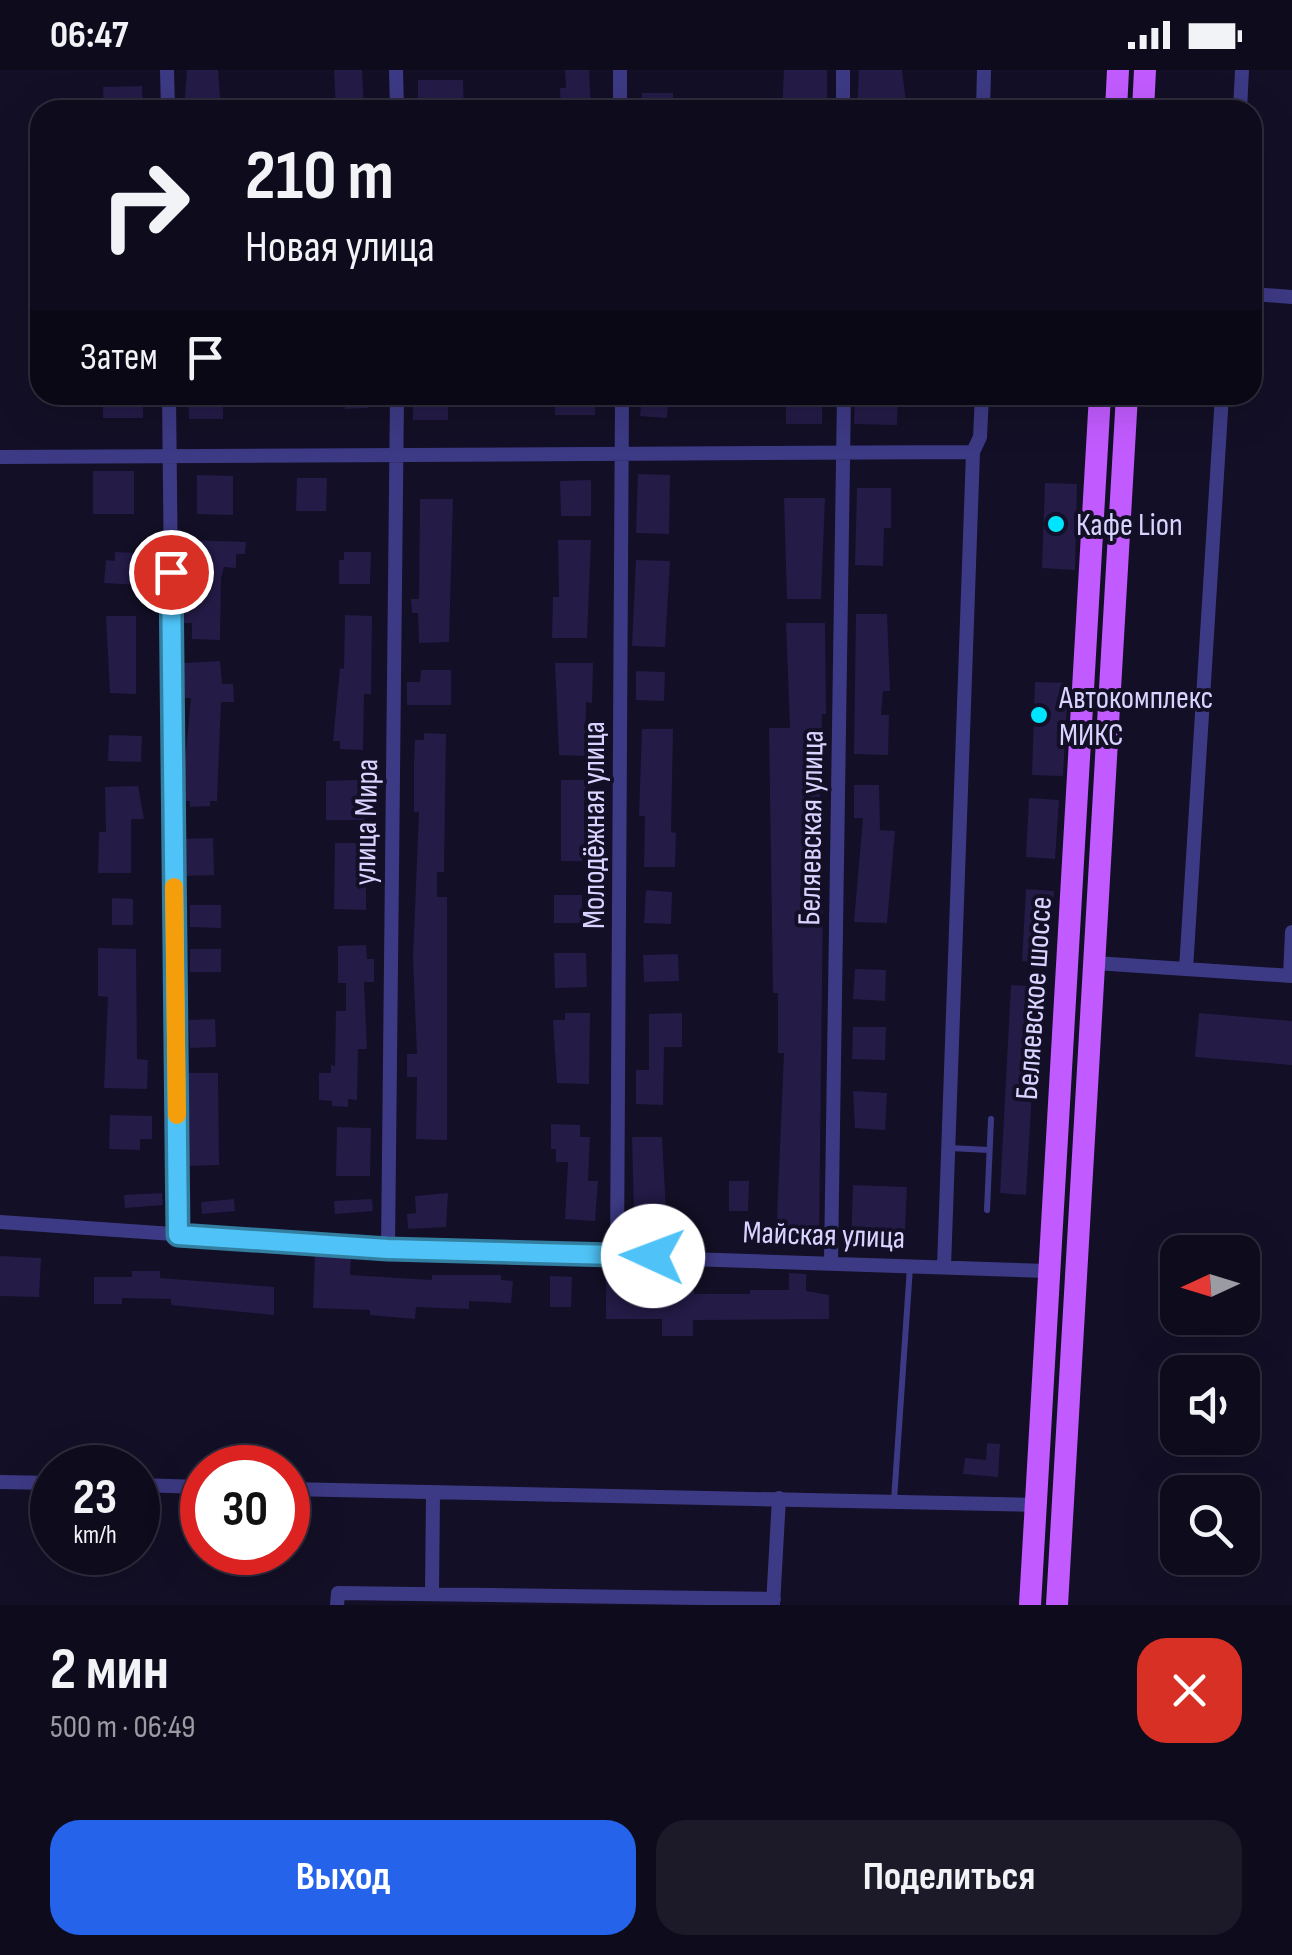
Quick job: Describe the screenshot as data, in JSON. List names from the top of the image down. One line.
{"streets":{"main road":["Беляевское шоссе"],"street":["улица Мира","Молодёжная улица","Беляевская улица","Майская улица"]},"crossings":[["улица Мира","Майская улица"],["Молодёжная улица","Майская улица"],["Беляевская улица","Майская улица"],["Беляевское шоссе","Майская улица"]],"places":["Кафе Lion","Автокомплекс МИКС"],"north":"left","page":{"status":"06:47","turn":["210 m","Новая улица"],"then":"Затем","speed":"23 km/h","limit":"30","heading":["2 мин","500 m · 06:49"],"buttons":["Выход","Поделиться"]}}
